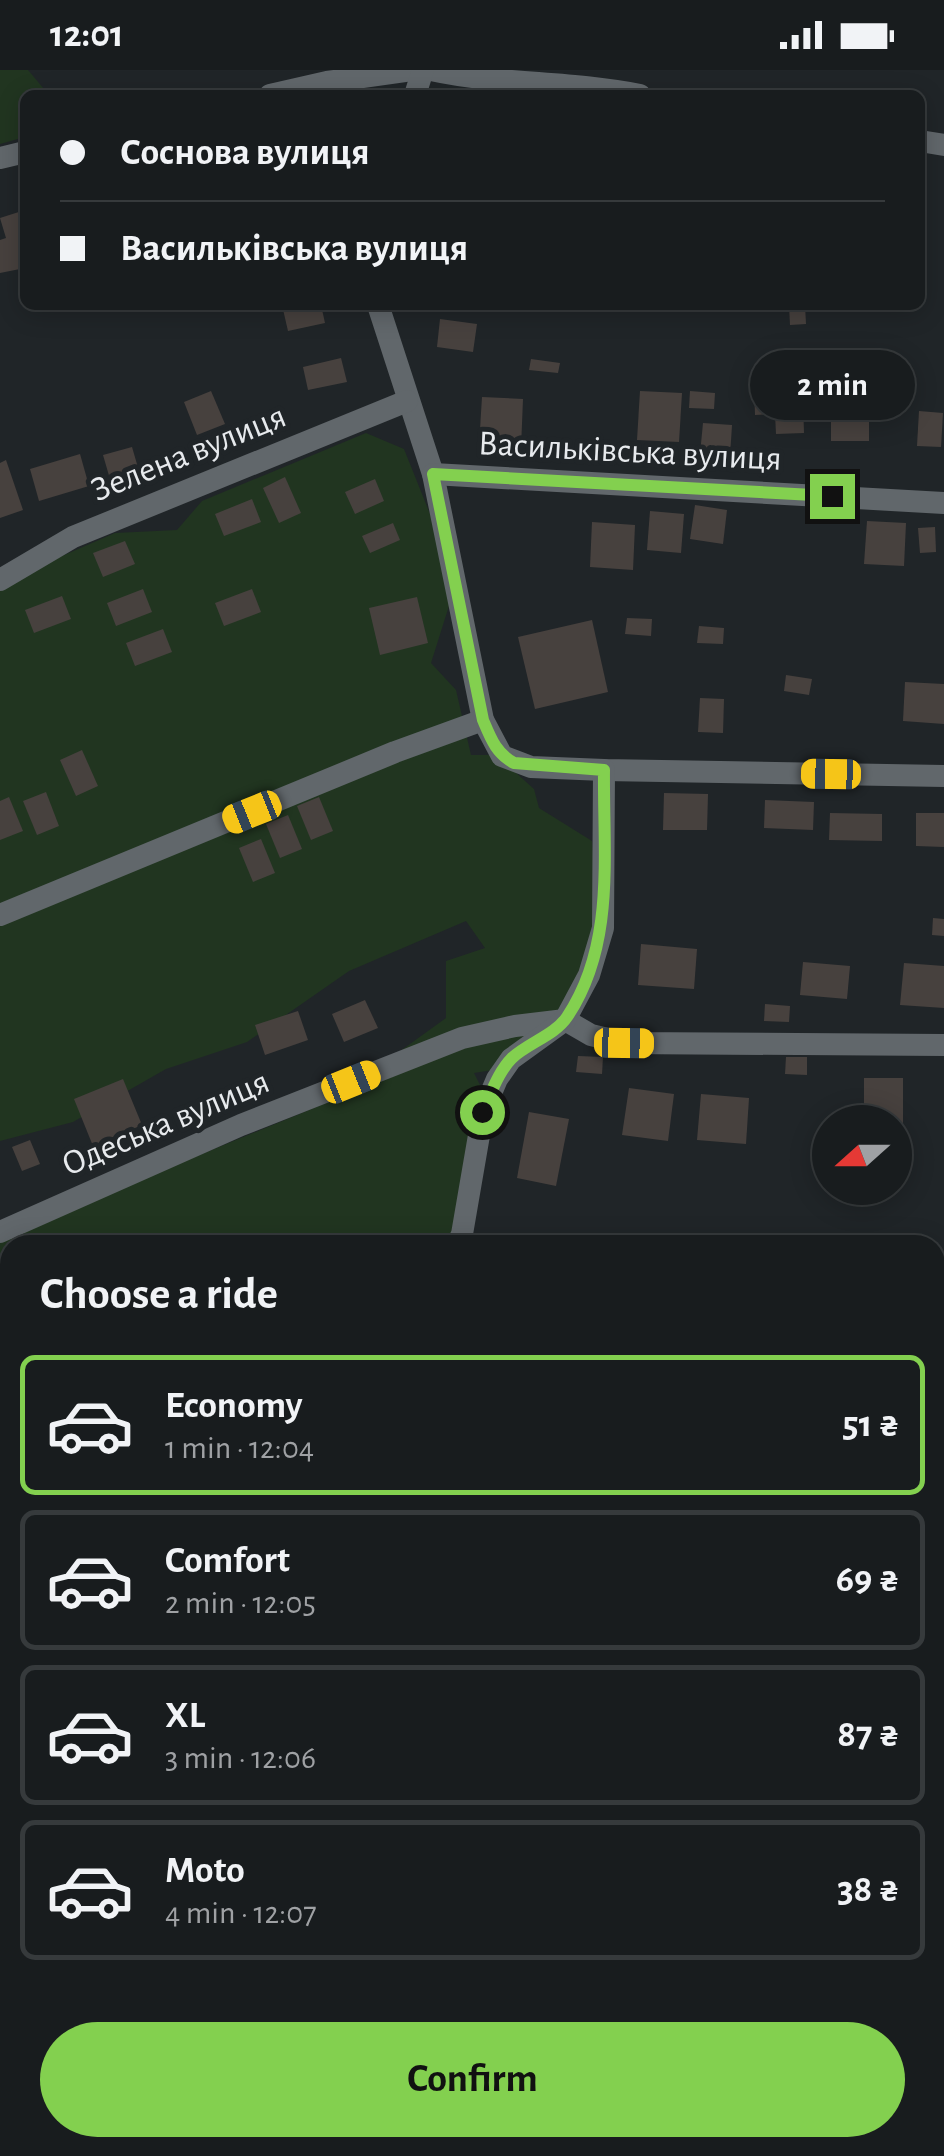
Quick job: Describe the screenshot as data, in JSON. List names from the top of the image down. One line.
{"streets":{"street":["Васильківська вулиця","Зелена вулиця","Одеська вулиця"]},"north":"left","page":{"status":"12:01","banner":["Соснова вулиця","Васильківська вулиця"],"bubble":"2 min","heading":"Choose a ride","list":[{"name":"Economy","note":"1 min · 12:04","value":"51 ₴"},{"name":"Comfort","note":"2 min · 12:05","value":"69 ₴"},{"name":"XL","note":"3 min · 12:06","value":"87 ₴"},{"name":"Moto","note":"4 min · 12:07","value":"38 ₴"}],"buttons":"Confirm"}}
